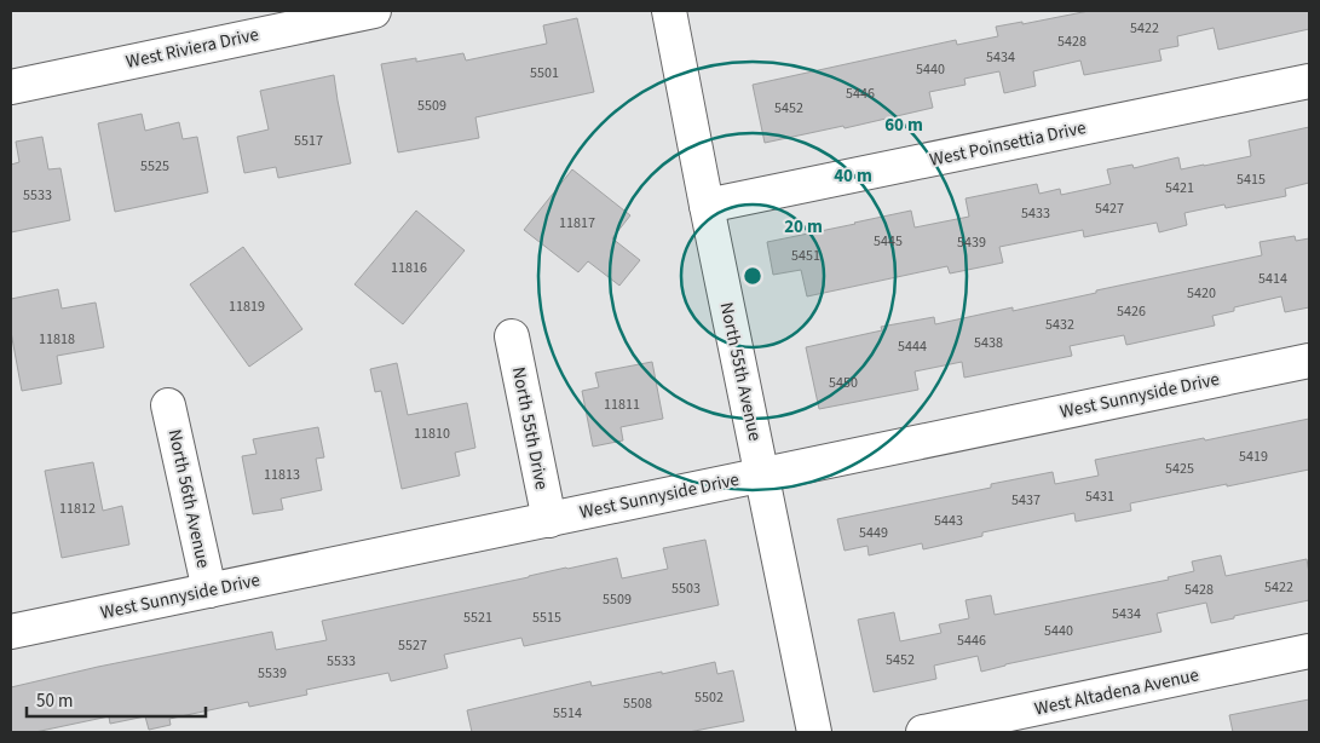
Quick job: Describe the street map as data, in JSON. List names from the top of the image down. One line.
{"streets":{"street":["West Riviera Drive","West Poinsettia Drive","North 55th Avenue","West Sunnyside Drive","North 55th Drive","North 56th Avenue","West Altadena Avenue"]},"crossings":[["West Poinsettia Drive","North 55th Avenue"],["North 55th Avenue","West Sunnyside Drive"],["West Sunnyside Drive","North 55th Drive"],["West Sunnyside Drive","North 56th Avenue"]],"house_numbers":["5422","5428","5434","5440","5501","5446","5509","5452","5517","5525","5415","5421","5533","5427","5433","11817","5445","5439","5451","11816","5414","5420","11819","5426","5432","11818","5438","5444","5450","11811","11810","5419","5425","11813","5431","5437","11812","5443","5449","5422","5503","5428","5509","5434","5521","5515","5440","5446","5527","5452","5533","5539","5502","5508","5514"],"scale_bar":"50 m","rings":["60 m","40 m","20 m"]}
